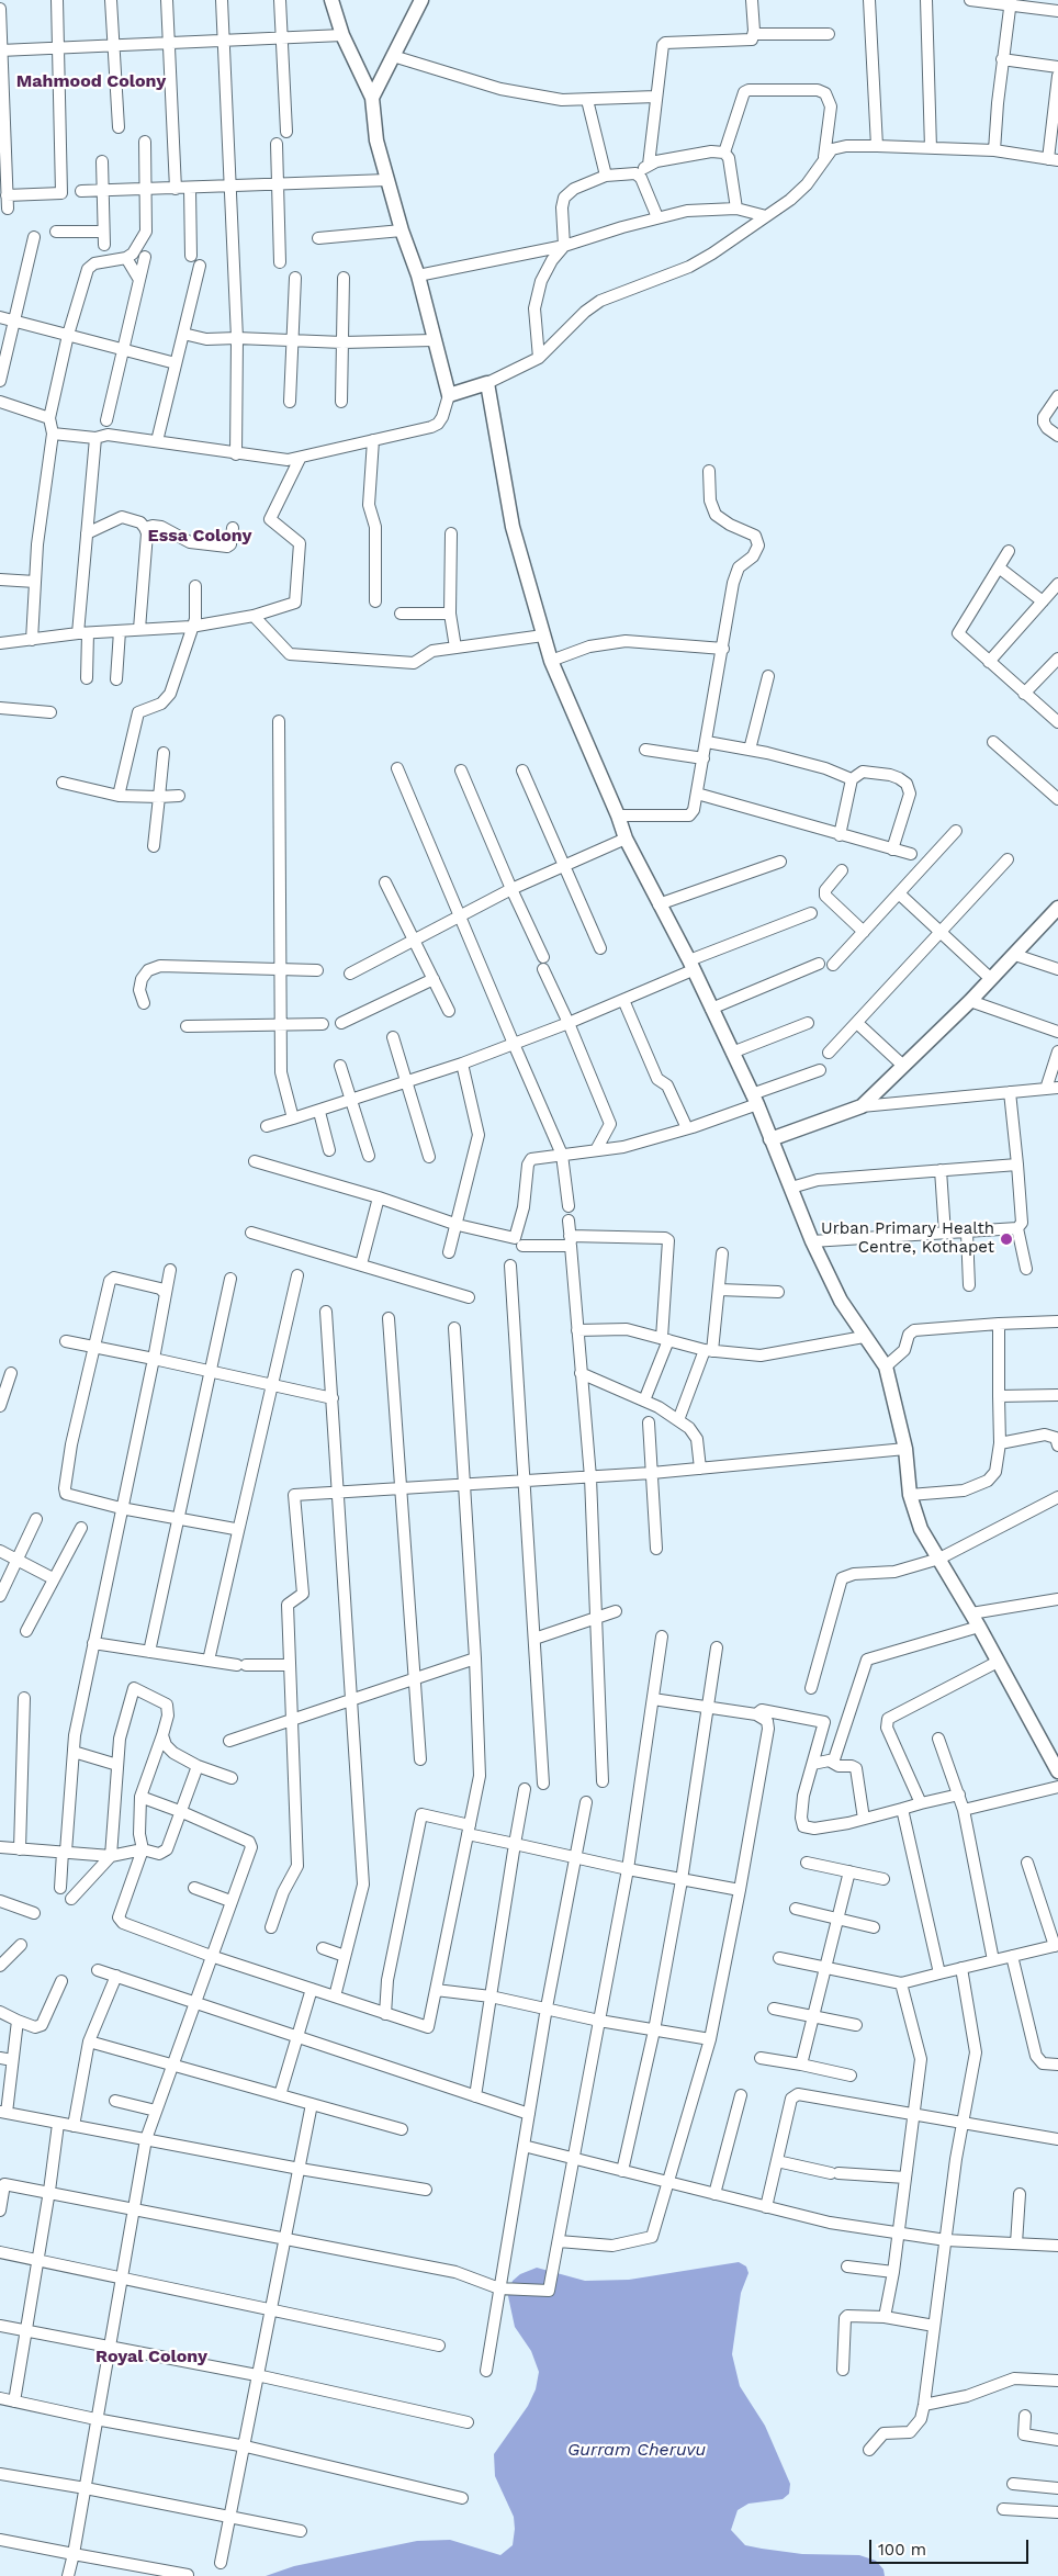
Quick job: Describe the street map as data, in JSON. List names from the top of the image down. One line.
{"districts":["Mahmood Colony","Essa Colony","Royal Colony"],"water":["Gurram Cheruvu"],"places":["Urban Primary Health Centre, Kothapet"],"scale_bar":"100 m"}
